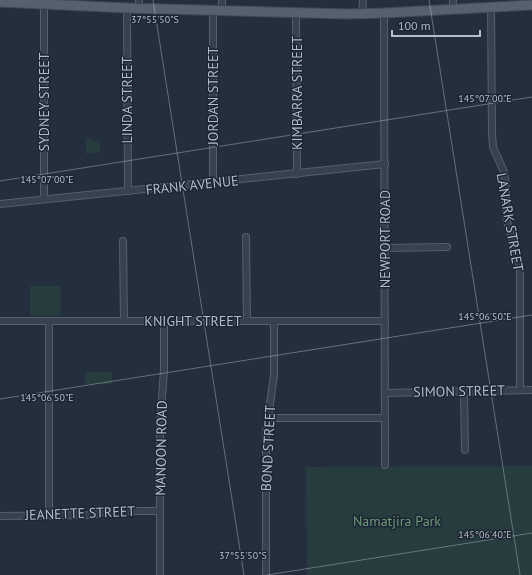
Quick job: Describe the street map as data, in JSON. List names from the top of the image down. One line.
{"streets":{"street":["KIMBARRA STREET","JORDAN STREET","LINDA STREET","SYDNEY STREET","FRANK AVENUE","LANARK STREET","NEWPORT ROAD","KNIGHT STREET","SIMON STREET","MANOON ROAD","BOND STREET","JEANETTE STREET"]},"crossings":[["KIMBARRA STREET","FRANK AVENUE"],["JORDAN STREET","FRANK AVENUE"],["LINDA STREET","FRANK AVENUE"],["SYDNEY STREET","FRANK AVENUE"],["FRANK AVENUE","NEWPORT ROAD"],["LANARK STREET","SIMON STREET"],["NEWPORT ROAD","KNIGHT STREET"],["NEWPORT ROAD","SIMON STREET"],["KNIGHT STREET","MANOON ROAD"],["KNIGHT STREET","BOND STREET"],["MANOON ROAD","JEANETTE STREET"]],"parks":["Namatjira Park"],"scale_bar":"100 m","coordinates":["37°55'50\"S","145°07'00\"E","145°06'50\"E","145°06'40\"E"]}
